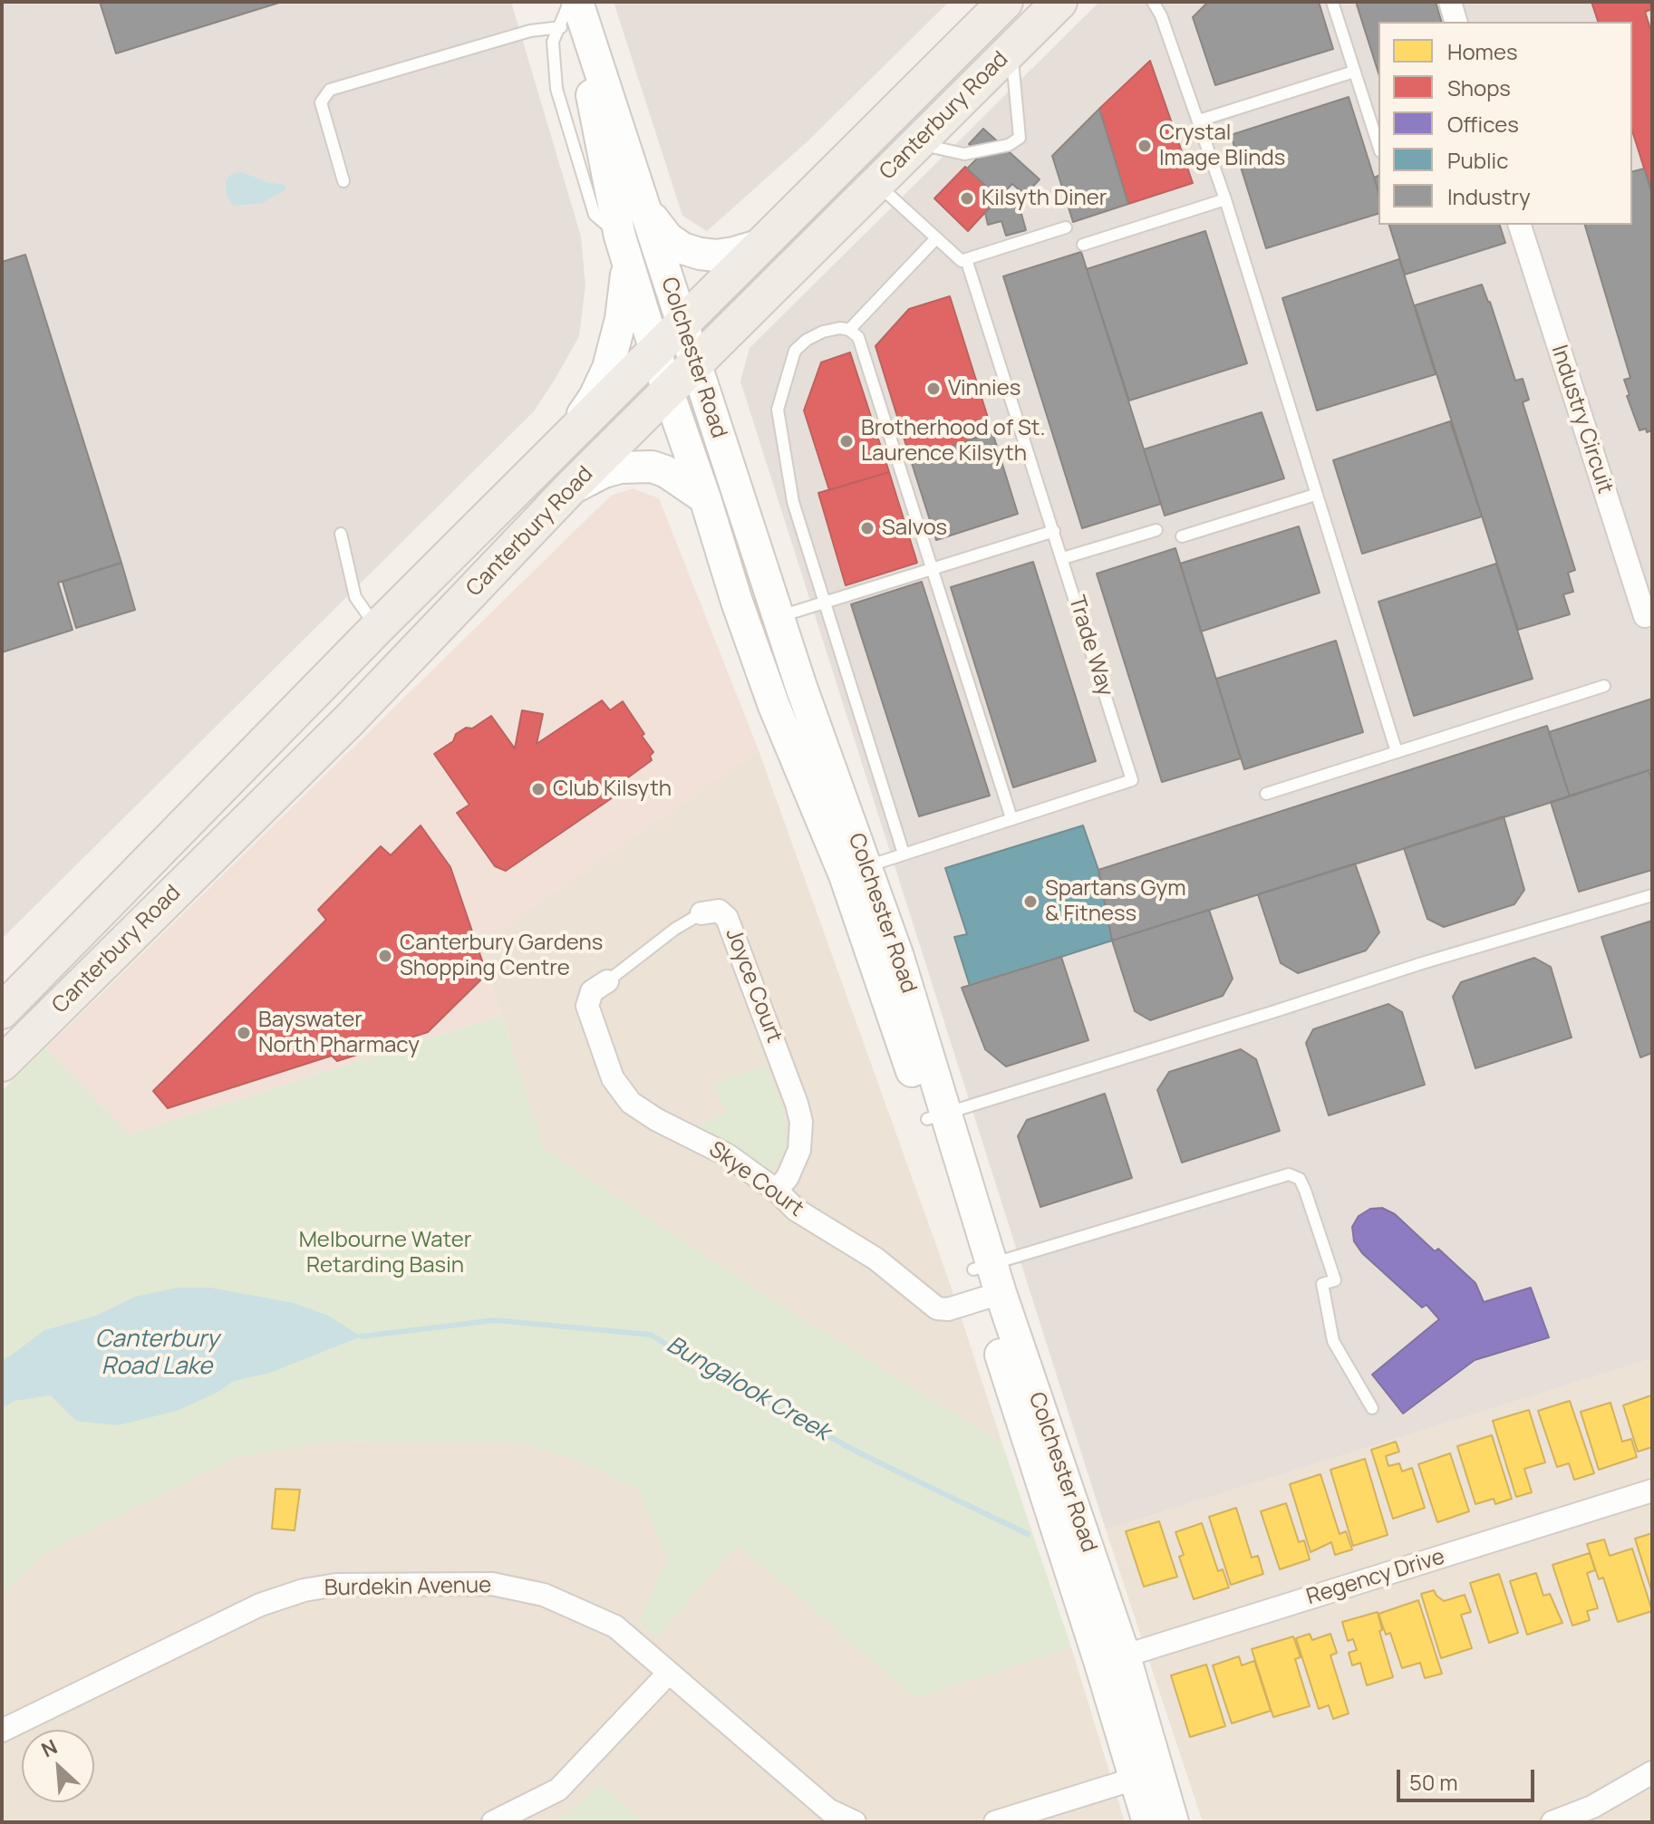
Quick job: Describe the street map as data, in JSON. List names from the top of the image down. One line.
{"streets":{"main road":["Canterbury Road","Colchester Road"],"street":["Industry Circuit","Joyce Court","Skye Court","Regency Drive","Burdekin Avenue"],"lane":["Trade Way"]},"crossings":[["Canterbury Road","Colchester Road"],["Colchester Road","Trade Way"],["Colchester Road","Skye Court"],["Colchester Road","Regency Drive"],["Joyce Court","Skye Court"]],"water":["Canterbury Road Lake","Bungalook Creek"],"parks":["Melbourne Water Retarding Basin"],"places":["Crystal Image Blinds","Kilsyth Diner","Vinnies","Brotherhood of St. Laurence Kilsyth","Salvos","Club Kilsyth","Spartans Gym & Fitness","Canterbury Gardens Shopping Centre","Bayswater North Pharmacy"],"legend":["Homes","Shops","Offices","Public","Industry"],"scale_bar":"50 m","north":"top left"}
